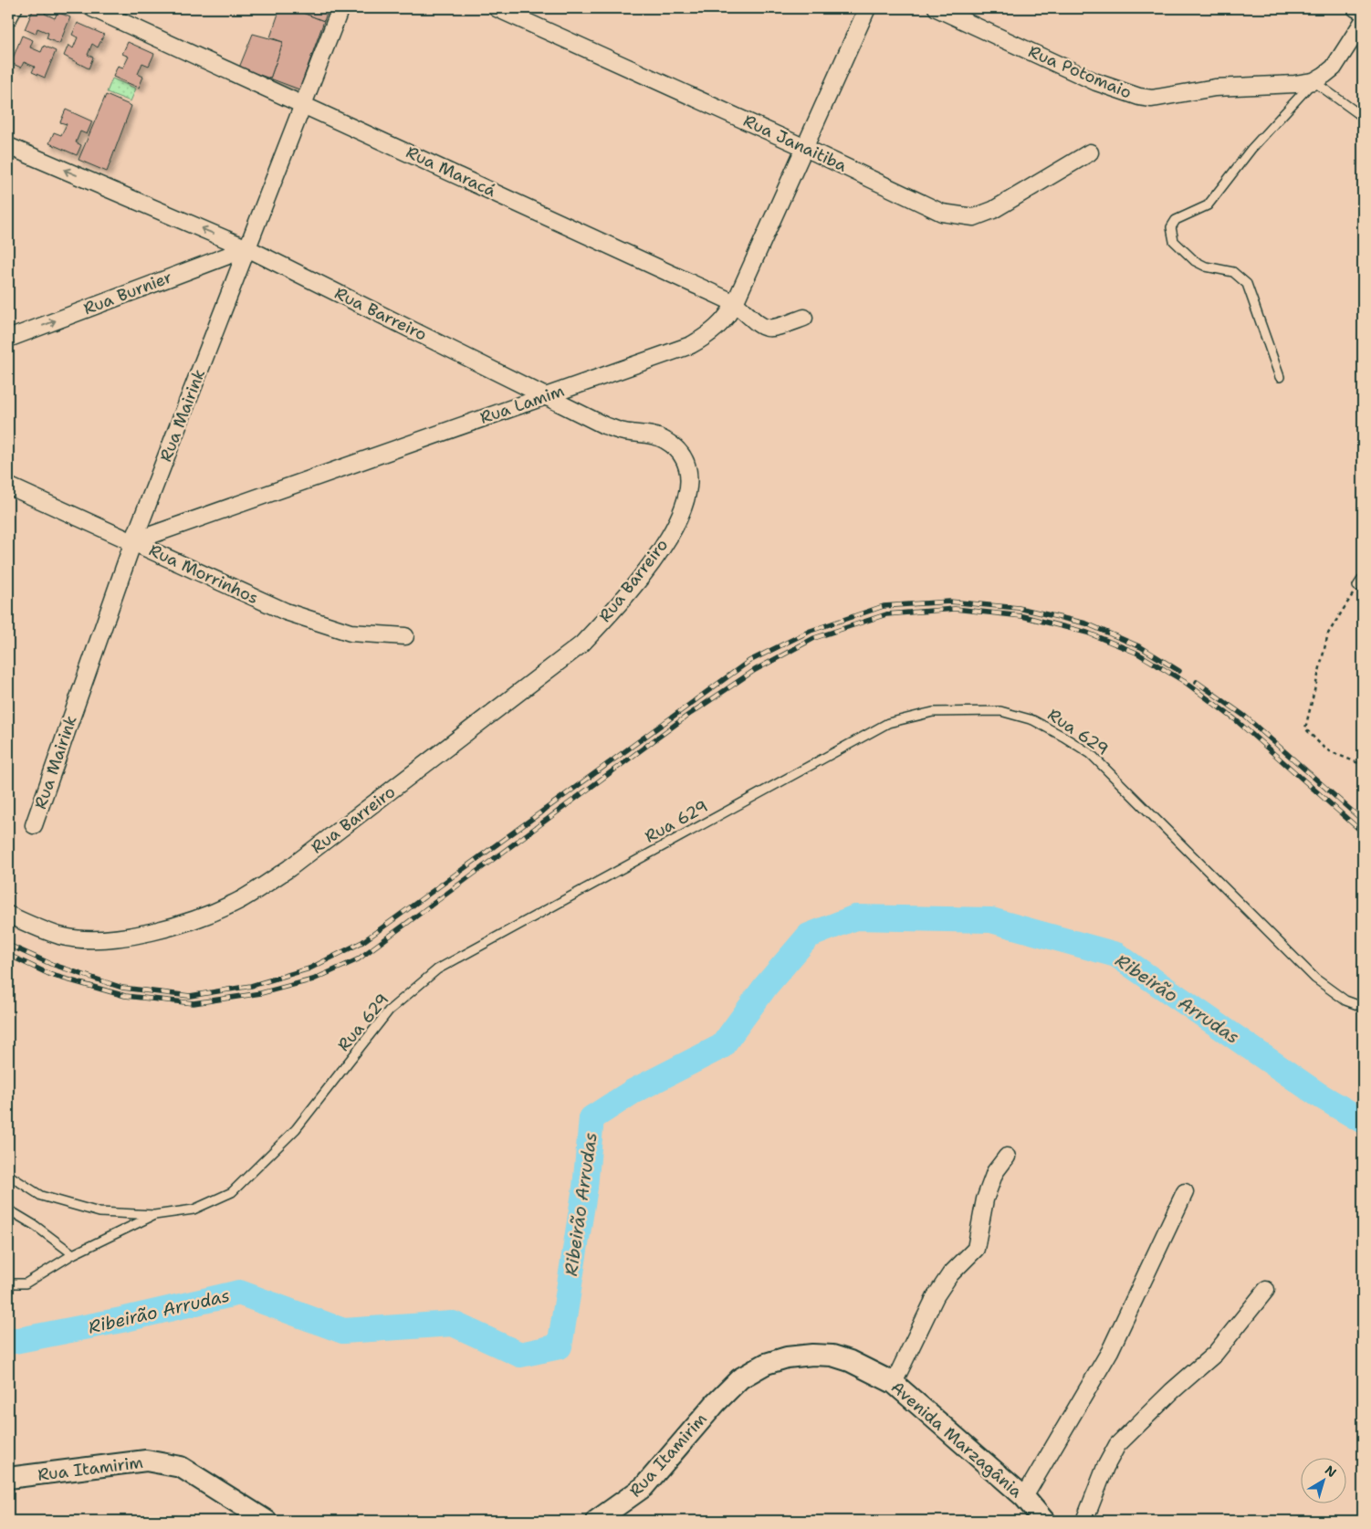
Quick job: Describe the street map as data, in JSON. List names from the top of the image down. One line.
{"streets":{"street":["Rua Potomaio","Rua Janaitiba","Rua Maracá","Rua Burnier","Rua Barreiro","Rua Lamim","Rua Mairink","Rua Morrinhos","Avenida Marzagânia","Rua Itamirim"],"lane":["Rua 629"]},"crossings":[["Rua Janaitiba","Rua Lamim"],["Rua Maracá","Rua Lamim"],["Rua Maracá","Rua Mairink"],["Rua Burnier","Rua Barreiro"],["Rua Burnier","Rua Mairink"],["Rua Barreiro","Rua Lamim"],["Rua Barreiro","Rua Mairink"],["Rua Lamim","Rua Mairink"],["Rua Lamim","Rua Morrinhos"],["Rua Mairink","Rua Morrinhos"],["Avenida Marzagânia","Rua Itamirim"]],"one_way":["Rua Burnier"],"water":["Ribeirão Arrudas"],"north":"top right"}
